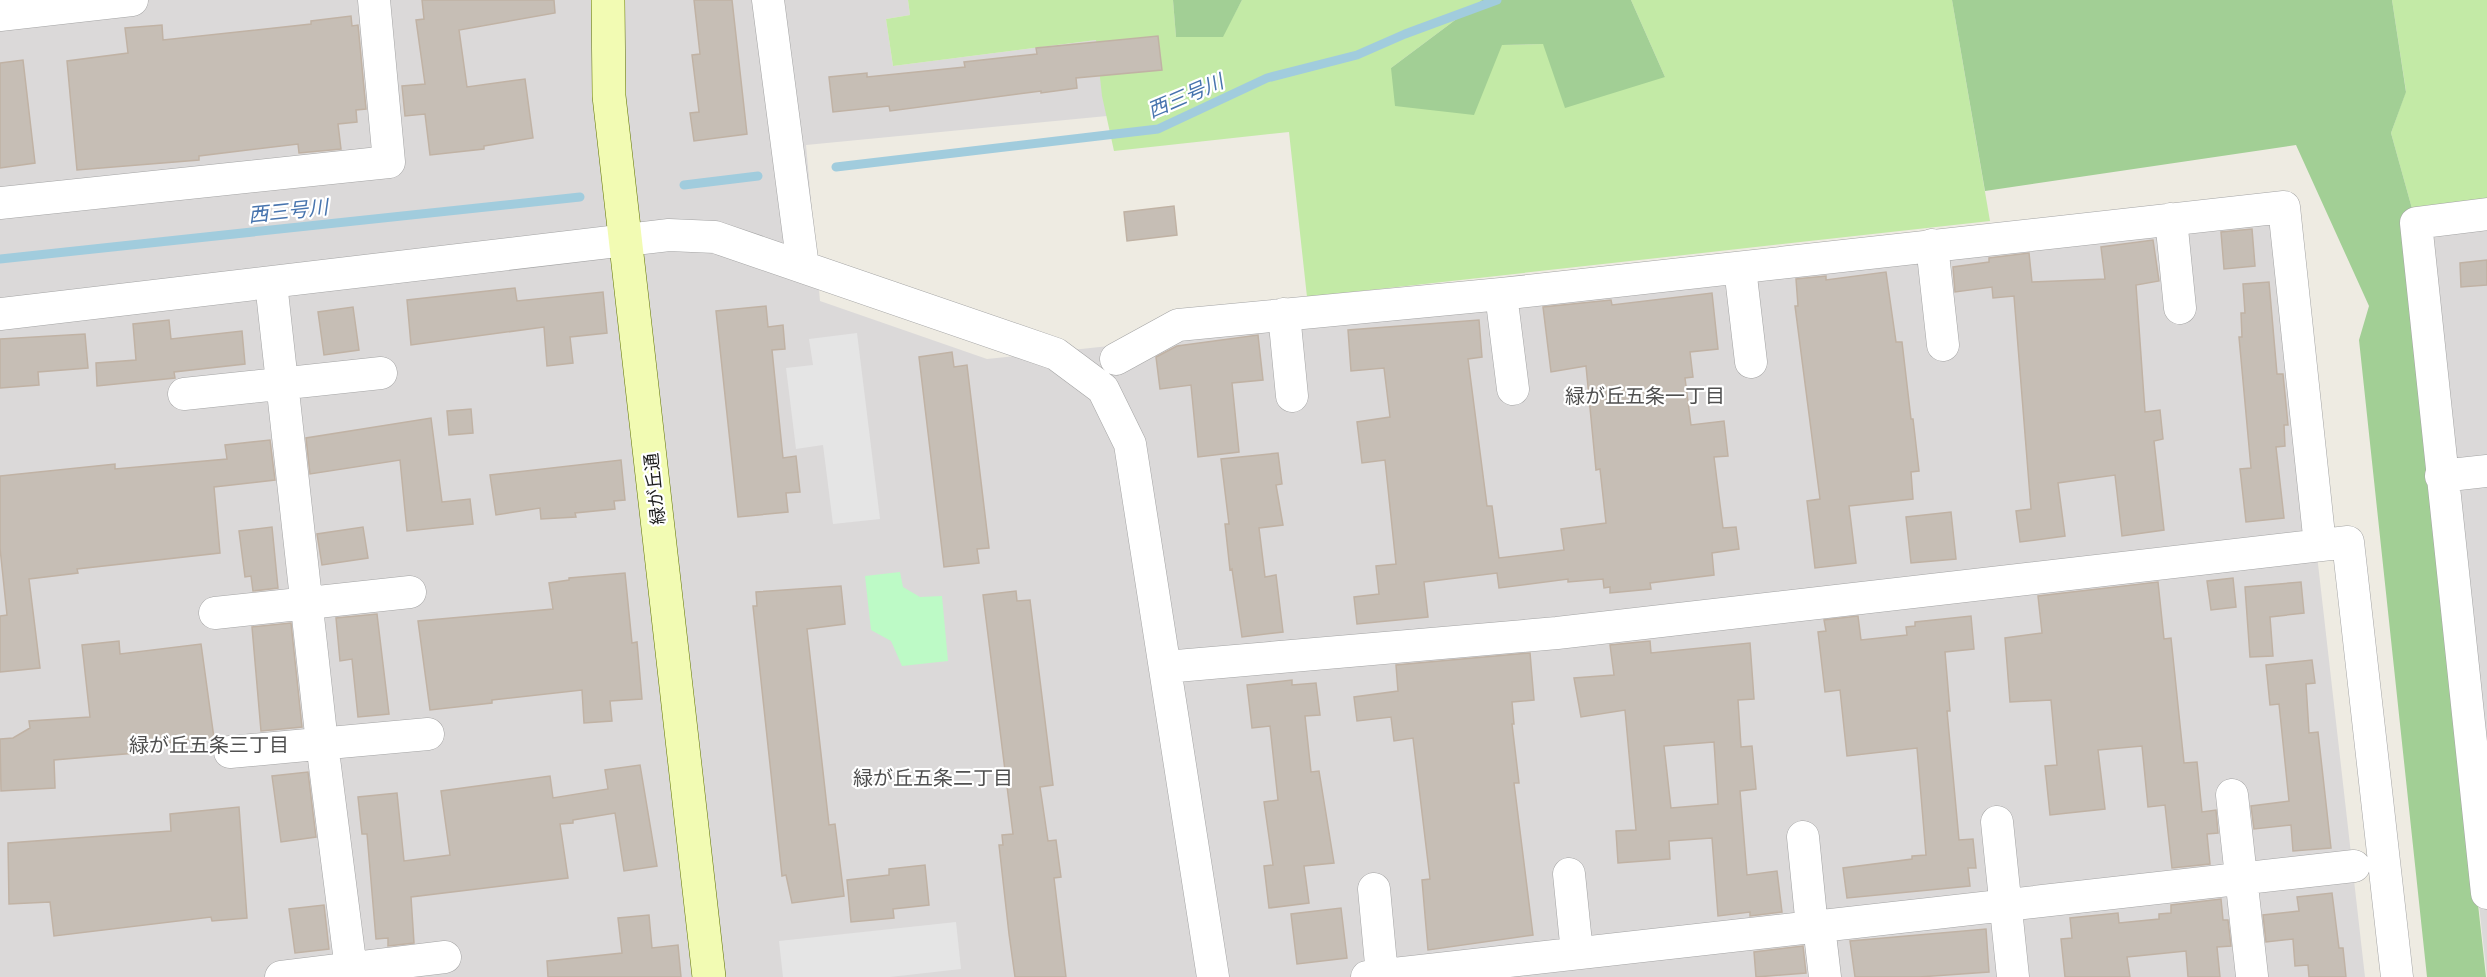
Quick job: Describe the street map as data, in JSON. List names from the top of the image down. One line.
{"streets":{"street":["緑が丘通"]},"districts":["緑が丘五条一丁目","緑が丘五条三丁目","緑が丘五条二丁目"],"water":["西三号川"]}
